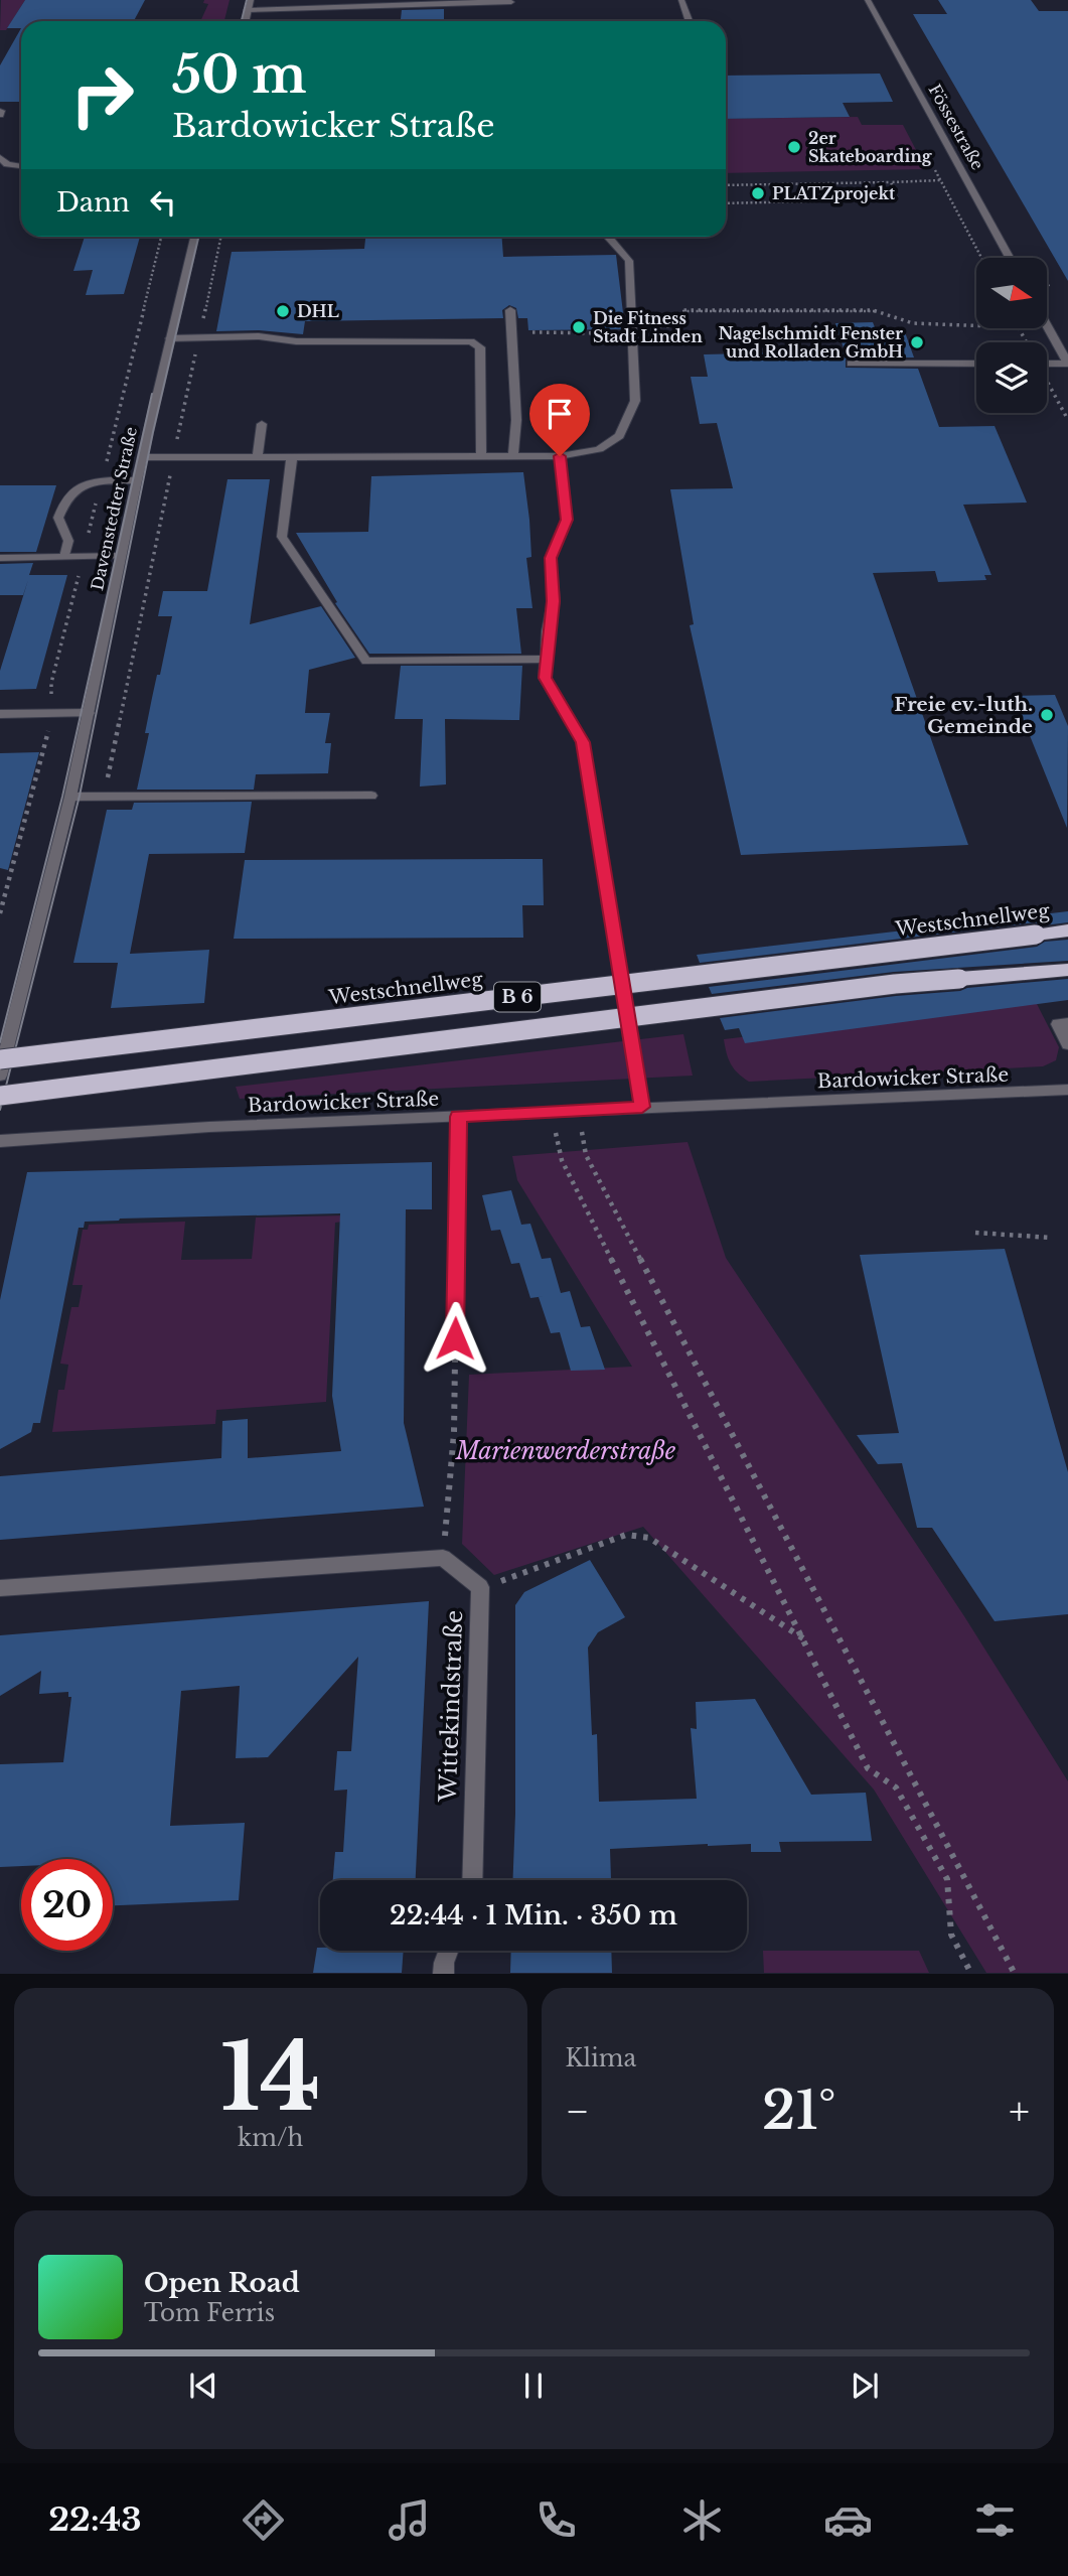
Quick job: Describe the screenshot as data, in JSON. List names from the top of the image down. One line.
{"streets":{"highway":["Westschnellweg","B 6"],"street":["Fössestraße","Davenstedter Straße","Bardowicker Straße","Wittekindstraße"]},"parks":["Marienwerderstraße"],"places":["2er Skateboarding","PLATZprojekt","DHL","Die Fitness Stadt Linden","Nagelschmidt Fenster und Rolladen GmbH","Freie ev.-luth. Gemeinde"],"north":"right","page":{"turn":["50 m","Bardowicker Straße"],"then":"Dann","limit":"20","trip":"22:44 · 1 Min. · 350 m","tile":[["14","km/h"],"Klima"],"heat":["−","21°","+"],"song":["Open Road","Tom Ferris"],"tabs":"22:43"}}
